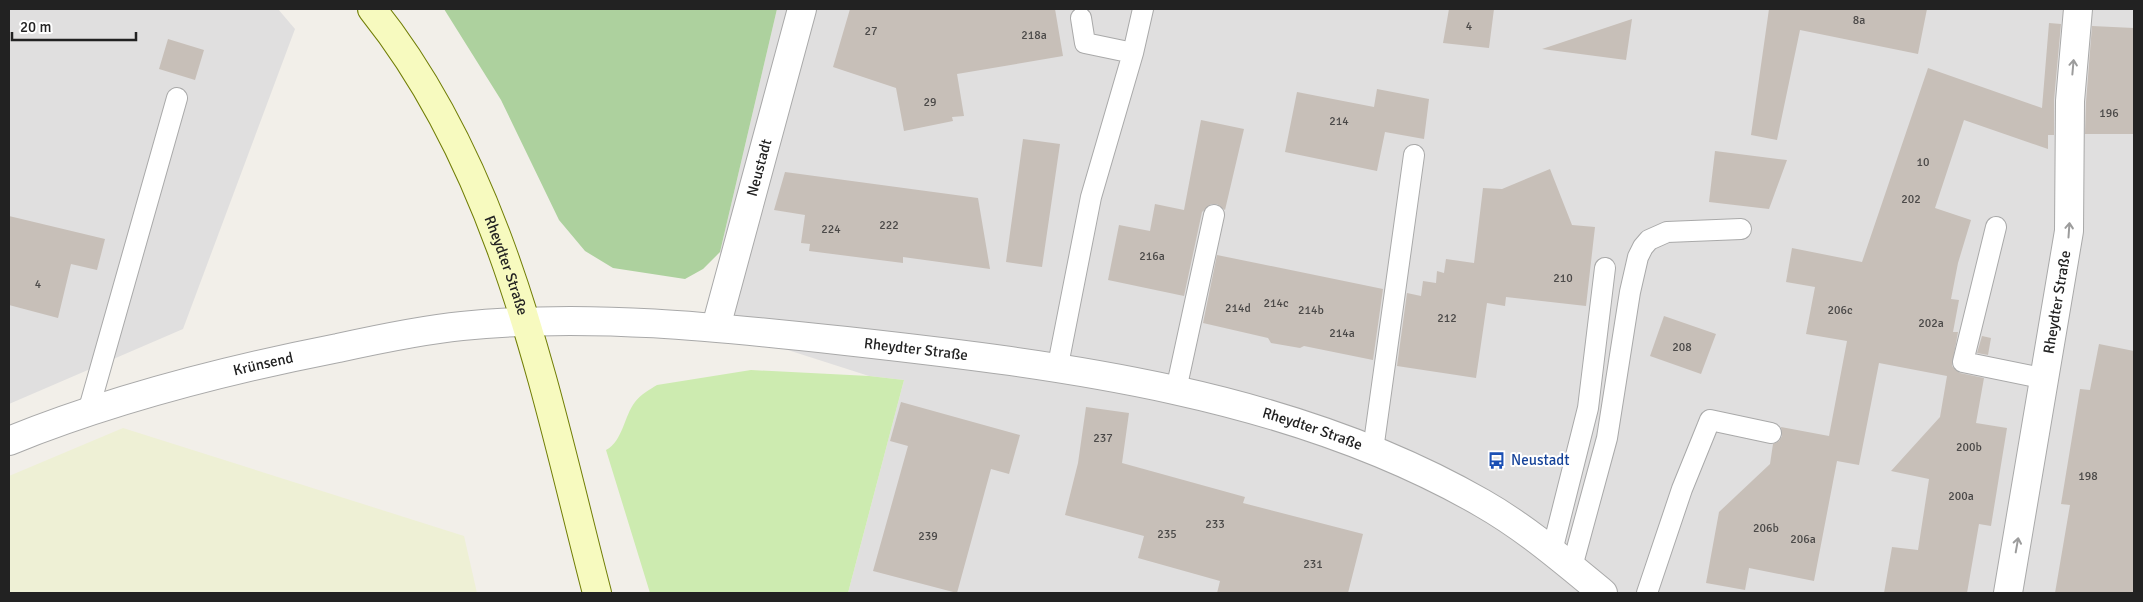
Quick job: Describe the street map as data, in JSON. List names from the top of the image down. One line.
{"streets":{"main road":["Rheydter Straße"],"street":["Neustadt","Krünsend"]},"crossings":[["Neustadt","Rheydter Straße"],["Rheydter Straße","Krünsend"]],"places":{"bus stop":["Neustadt"]},"house_numbers":["8a","4","27","218a","29","196","214","10","202","222","224","216a","210","4","214c","214d","214b","206c","212","202a","214a","208","237","200b","198","200a","233","206b","235","239","206a","231"],"scale_bar":"20 m"}
